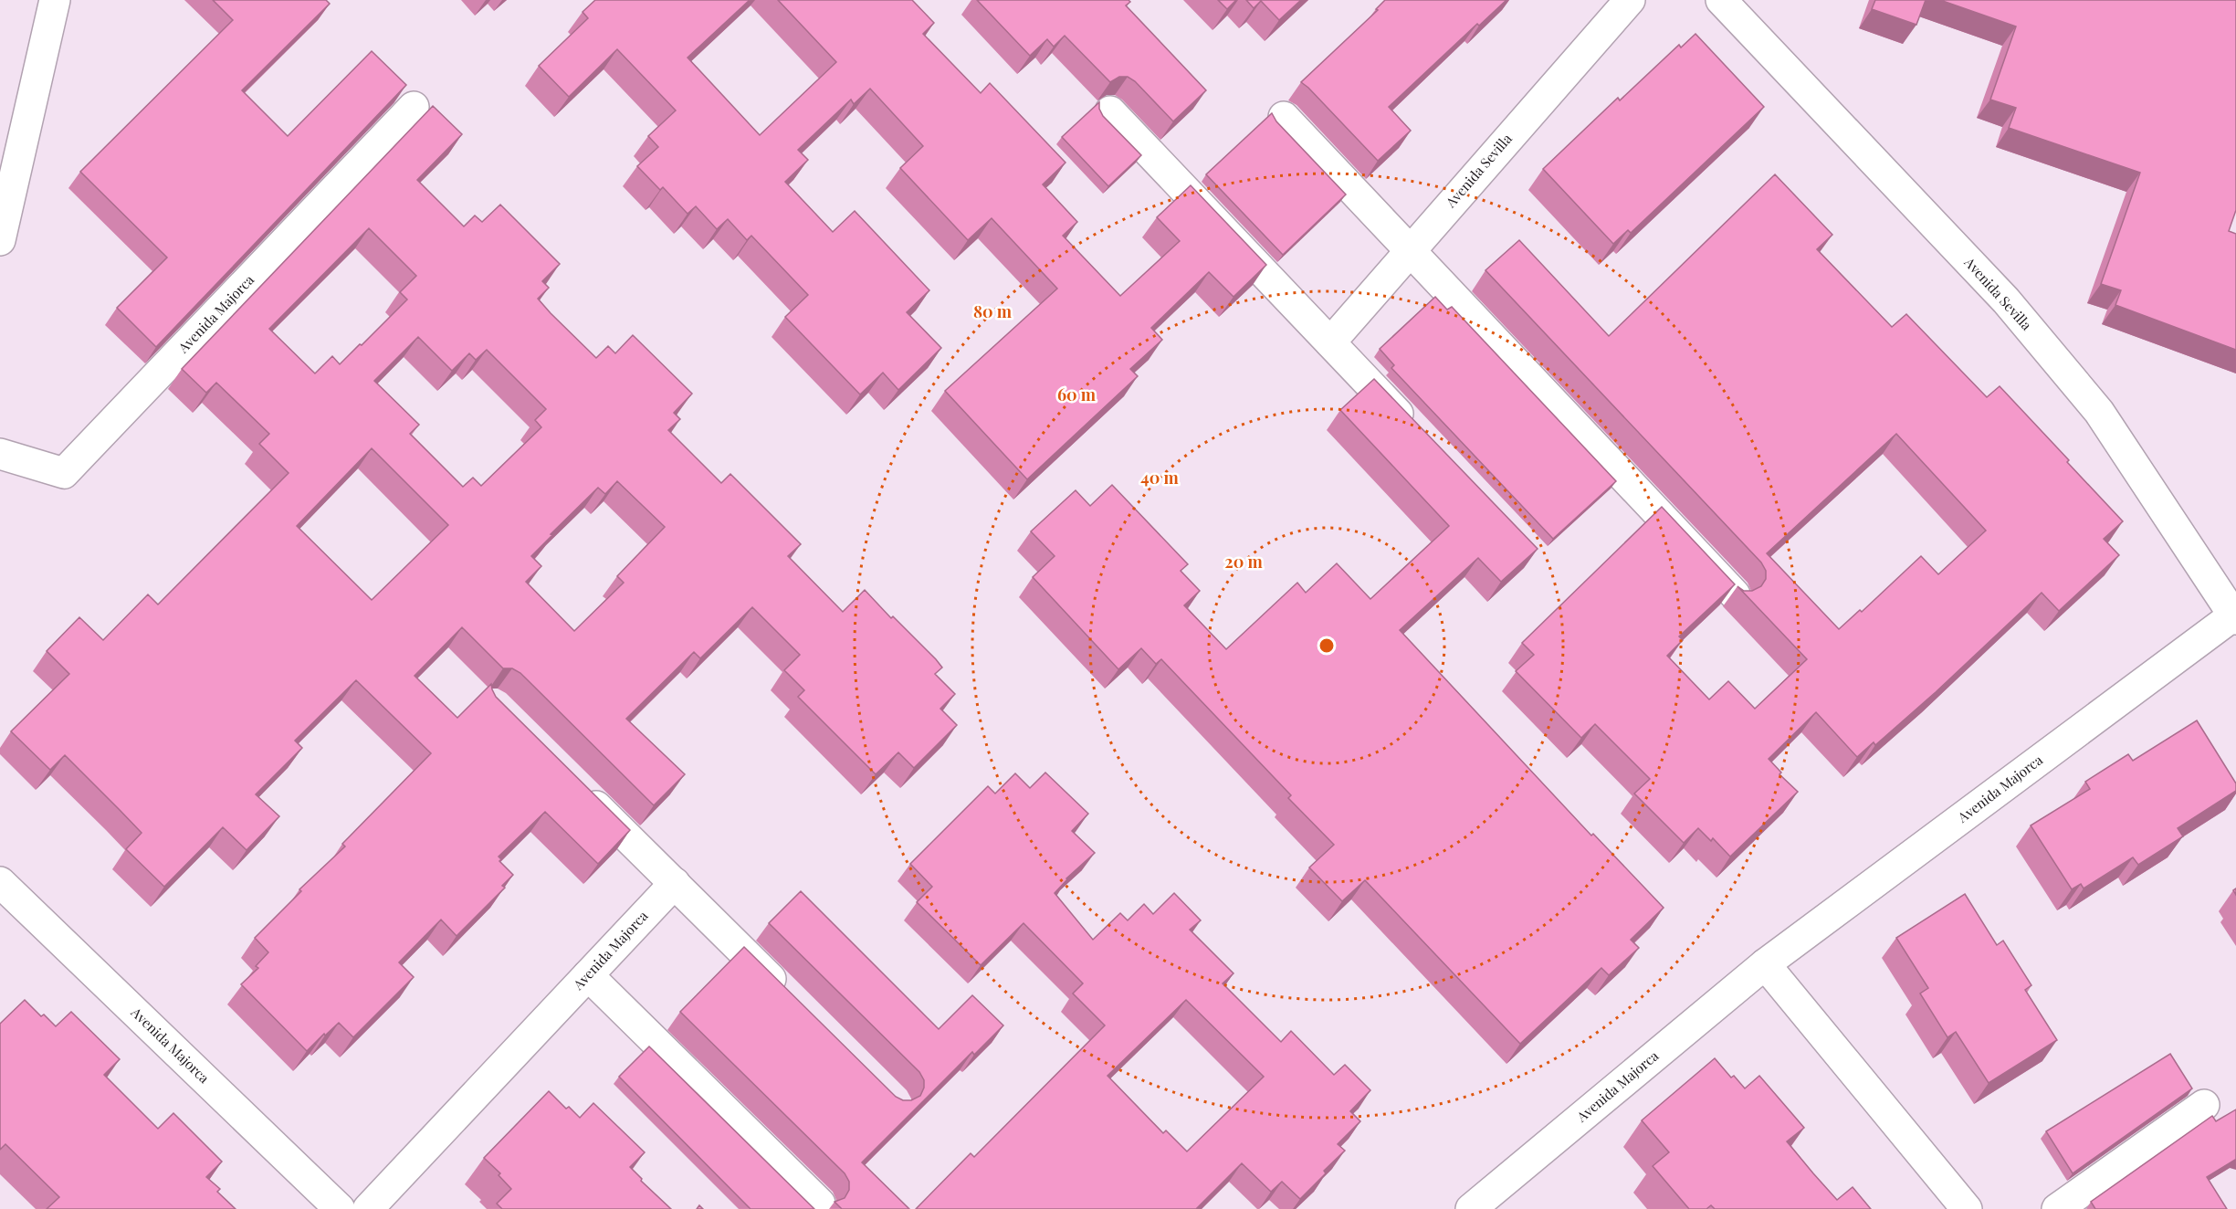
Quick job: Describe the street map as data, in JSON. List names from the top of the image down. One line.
{"streets":{"street":["Avenida Sevilla","Avenida Majorca"]},"crossings":[["Avenida Sevilla","Avenida Majorca"]],"rings":["80 m","60 m","40 m","20 m"]}
